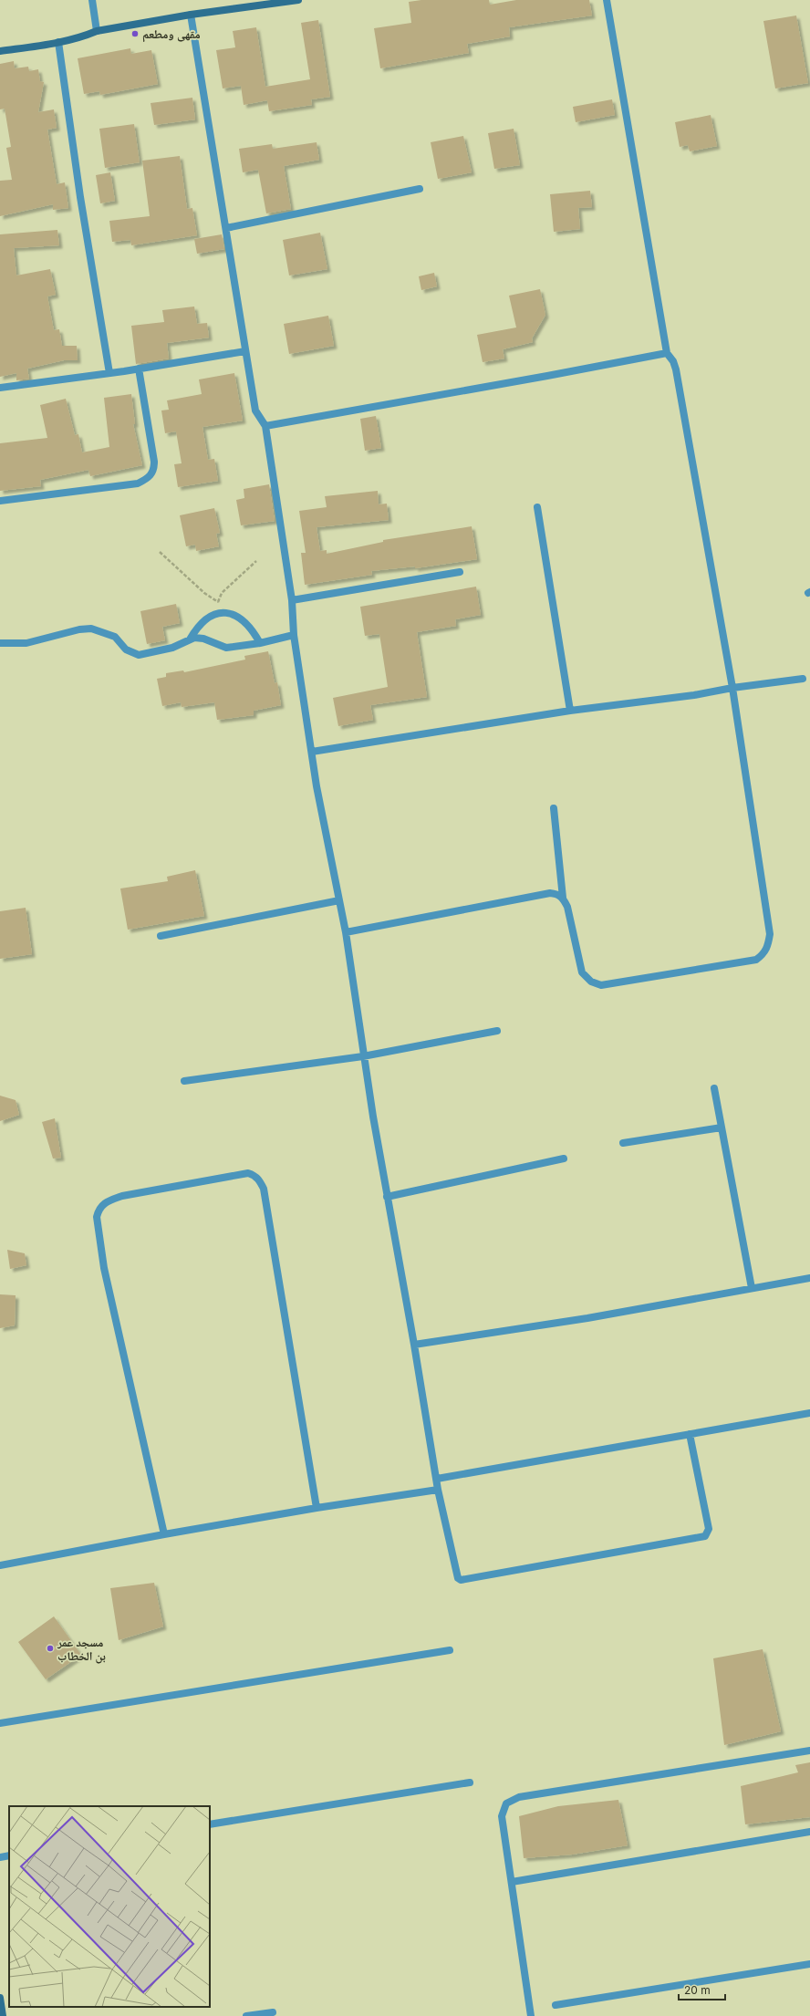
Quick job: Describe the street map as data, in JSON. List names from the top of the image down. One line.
{"places":["مقهى ومطعم","مسجد عمر بن الخطاب"],"scale_bar":"20 m"}
